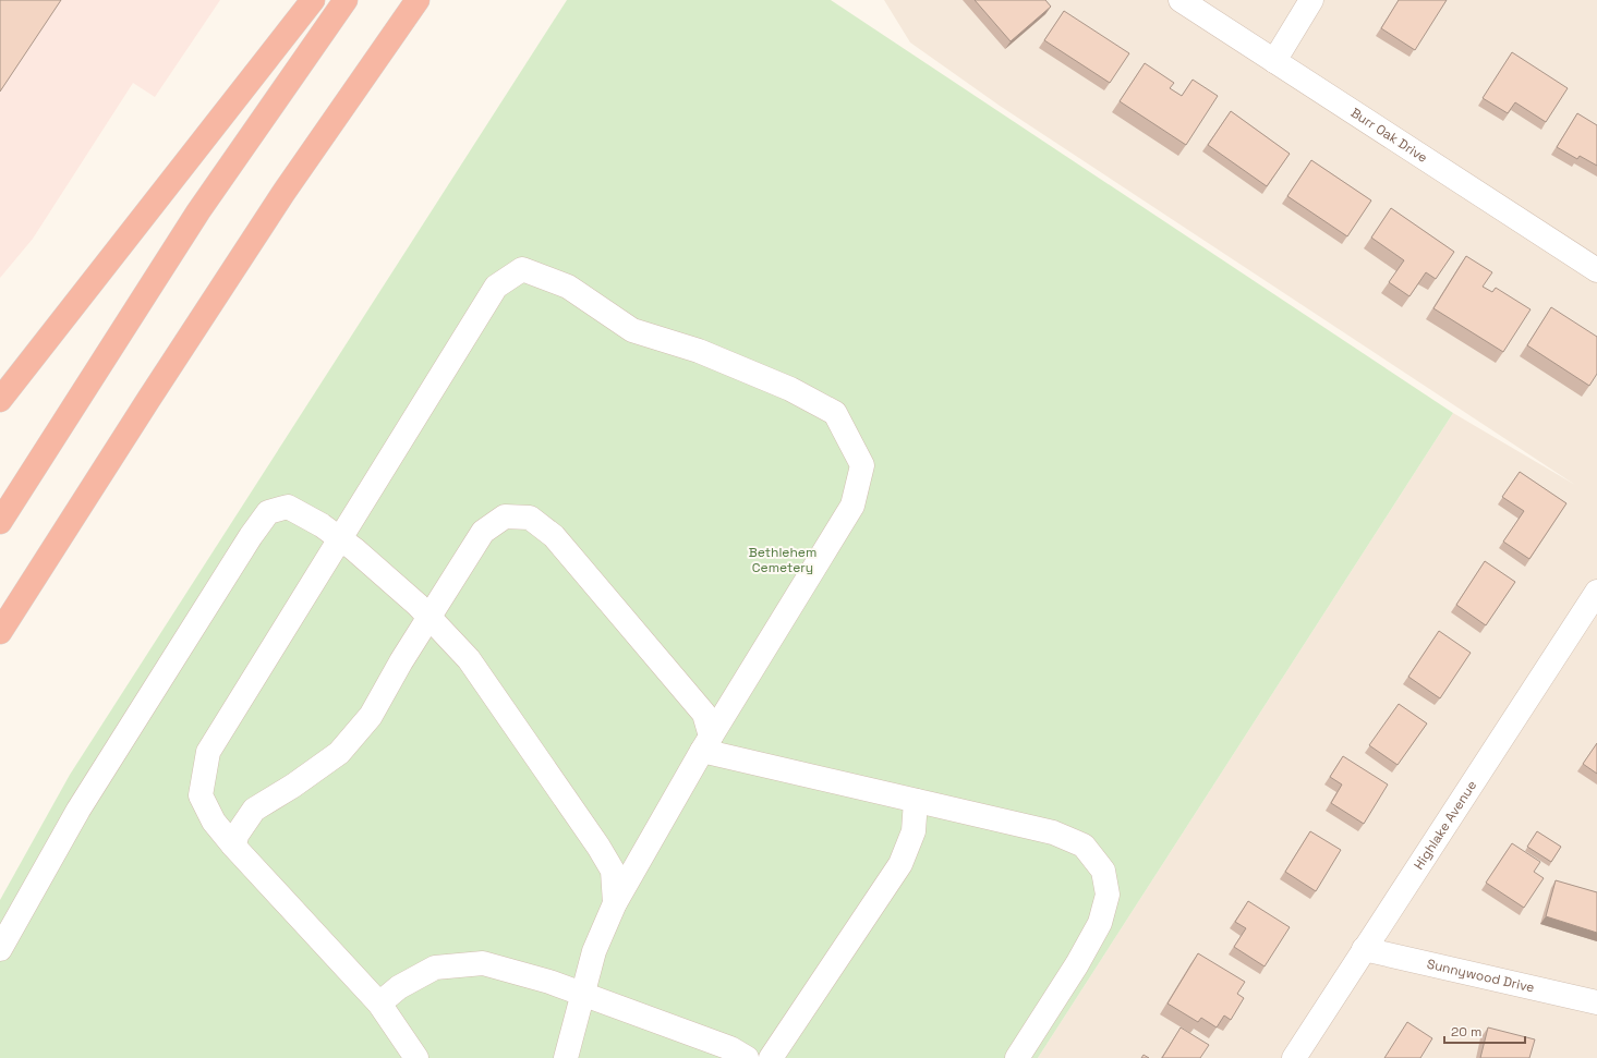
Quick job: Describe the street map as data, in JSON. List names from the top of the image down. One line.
{"streets":{"street":["Burr Oak Drive","Highlake Avenue","Sunnywood Drive"]},"crossings":[["Highlake Avenue","Sunnywood Drive"]],"parks":["Bethlehem Cemetery"],"scale_bar":"20 m"}
